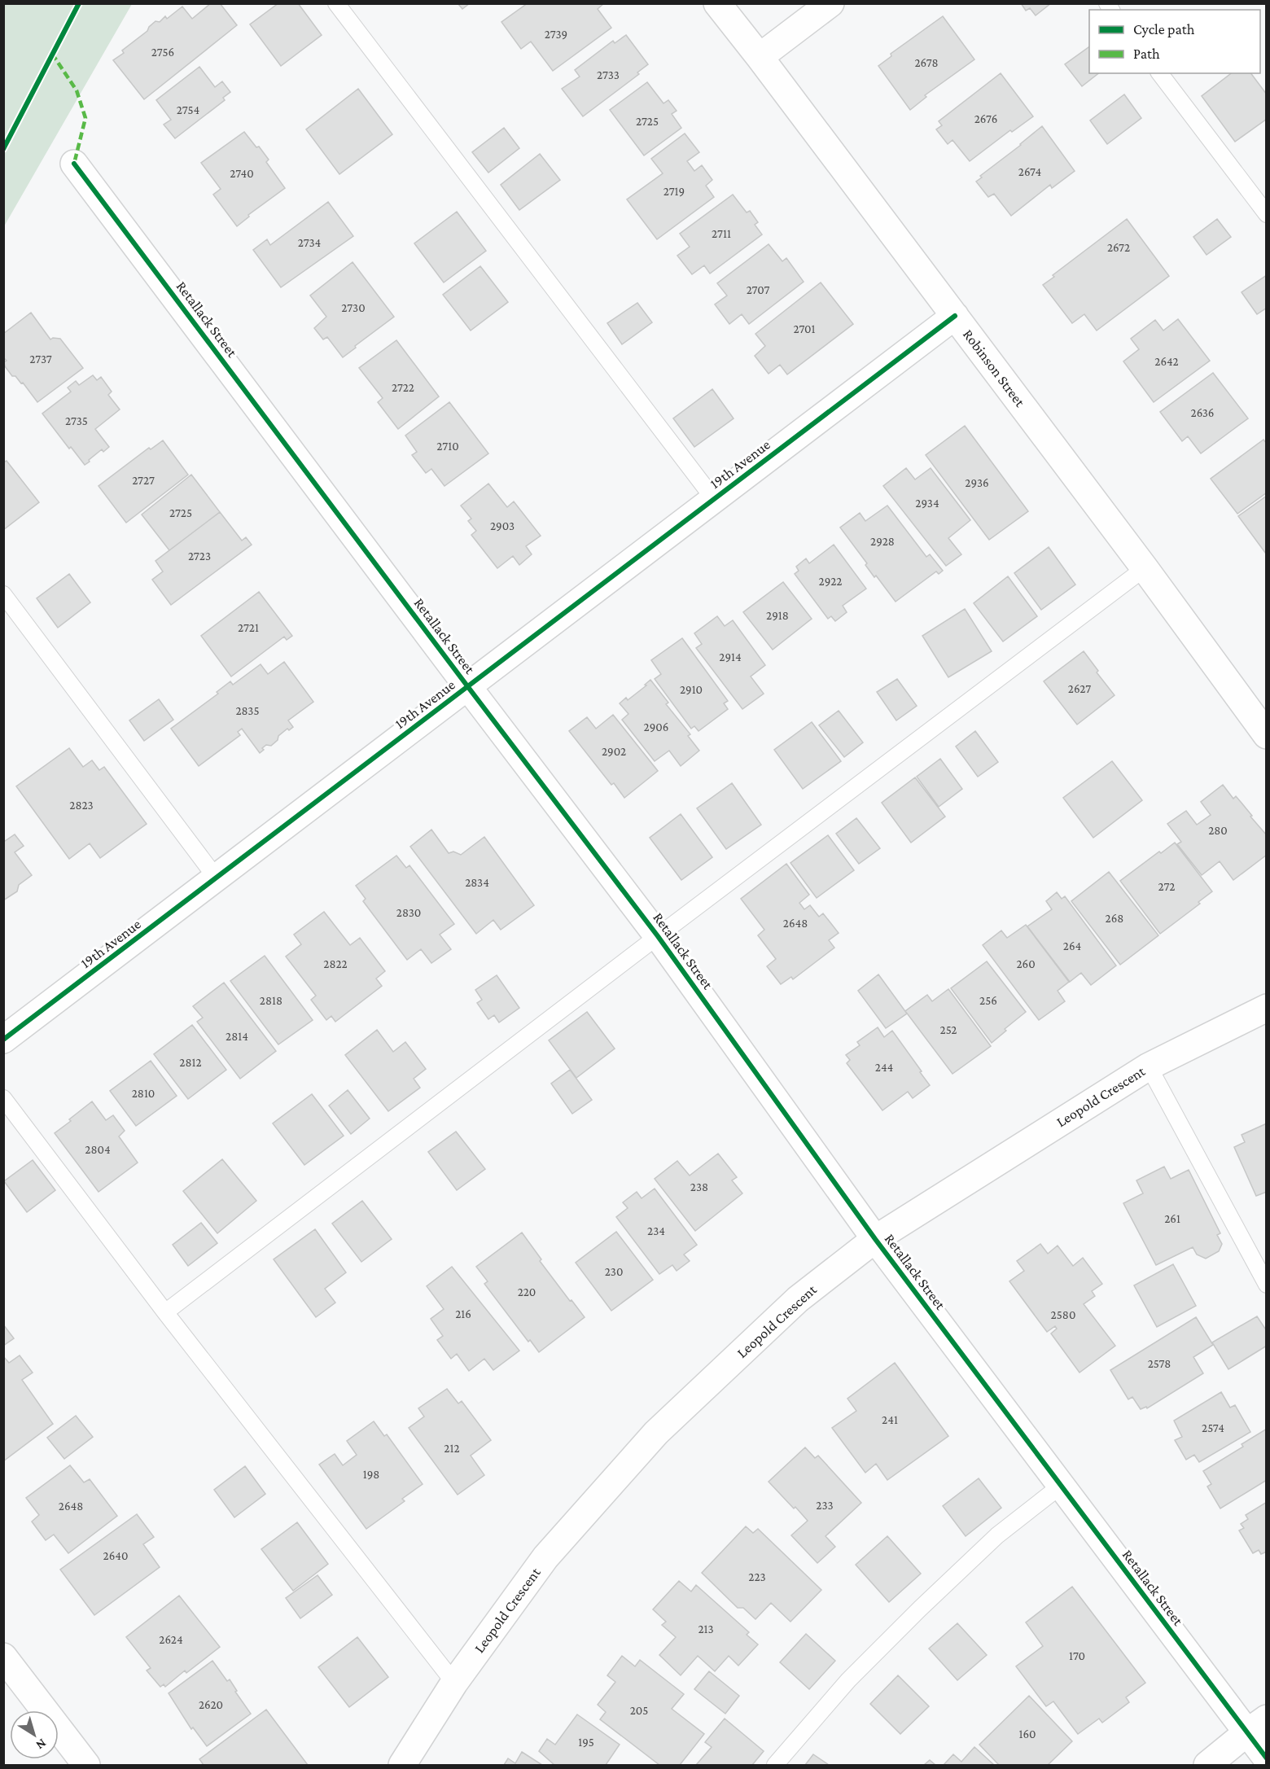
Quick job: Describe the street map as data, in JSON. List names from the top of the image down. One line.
{"streets":{"street":["Retallack Street","Robinson Street","19th Avenue","Leopold Crescent"]},"crossings":[["Retallack Street","19th Avenue"],["Retallack Street","Leopold Crescent"],["Robinson Street","19th Avenue"]],"house_numbers":["2739","2756","2678","2733","2754","2676","2725","2674","2740","2719","2711","2734","2672","2707","2730","2701","2737","2642","2722","2636","2735","2710","2727","2936","2934","2725","2903","2928","2723","2922","2918","2721","2914","2627","2910","2835","2906","2902","2823","280","2834","272","2830","268","2648","264","2822","260","2818","256","252","2814","2812","244","2810","2804","238","261","234","230","220","216","2580","2578","241","2574","212","198","233","2648","2640","223","213","2624","170","2620","205","160","195"],"legend":["Cycle path","Path"],"north":"bottom right"}
